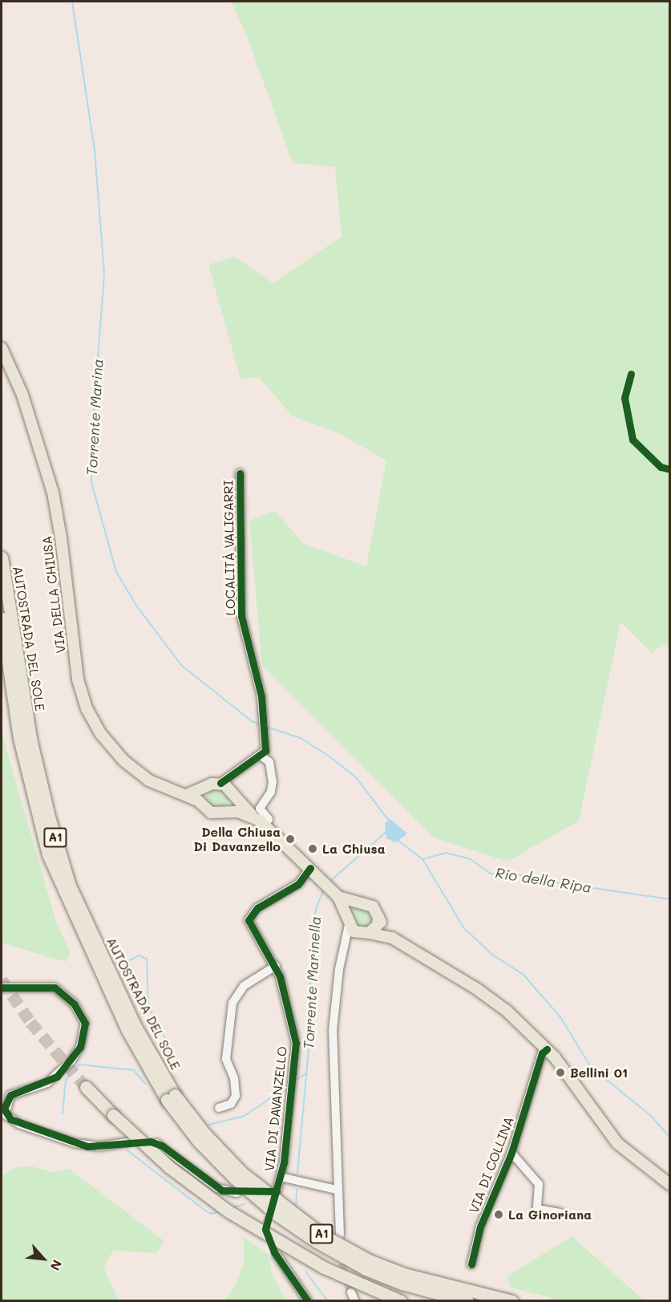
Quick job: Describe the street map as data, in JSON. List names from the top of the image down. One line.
{"streets":{"highway":["AUTOSTRADA DEL SOLE","A1"],"main road":["VIA DELLA CHIUSA"],"street":["LOCALITÀ VALIGARRI","VIA DI DAVANZELLO","VIA DI COLLINA"]},"crossings":[["VIA DELLA CHIUSA","VIA DI DAVANZELLO"]],"water":["Torrente Marina","Rio della Ripa","Torrente Marinella"],"places":["Della Chiusa Di Davanzello","La Chiusa","Bellini 01","La Ginoriana"],"north":"bottom right"}
